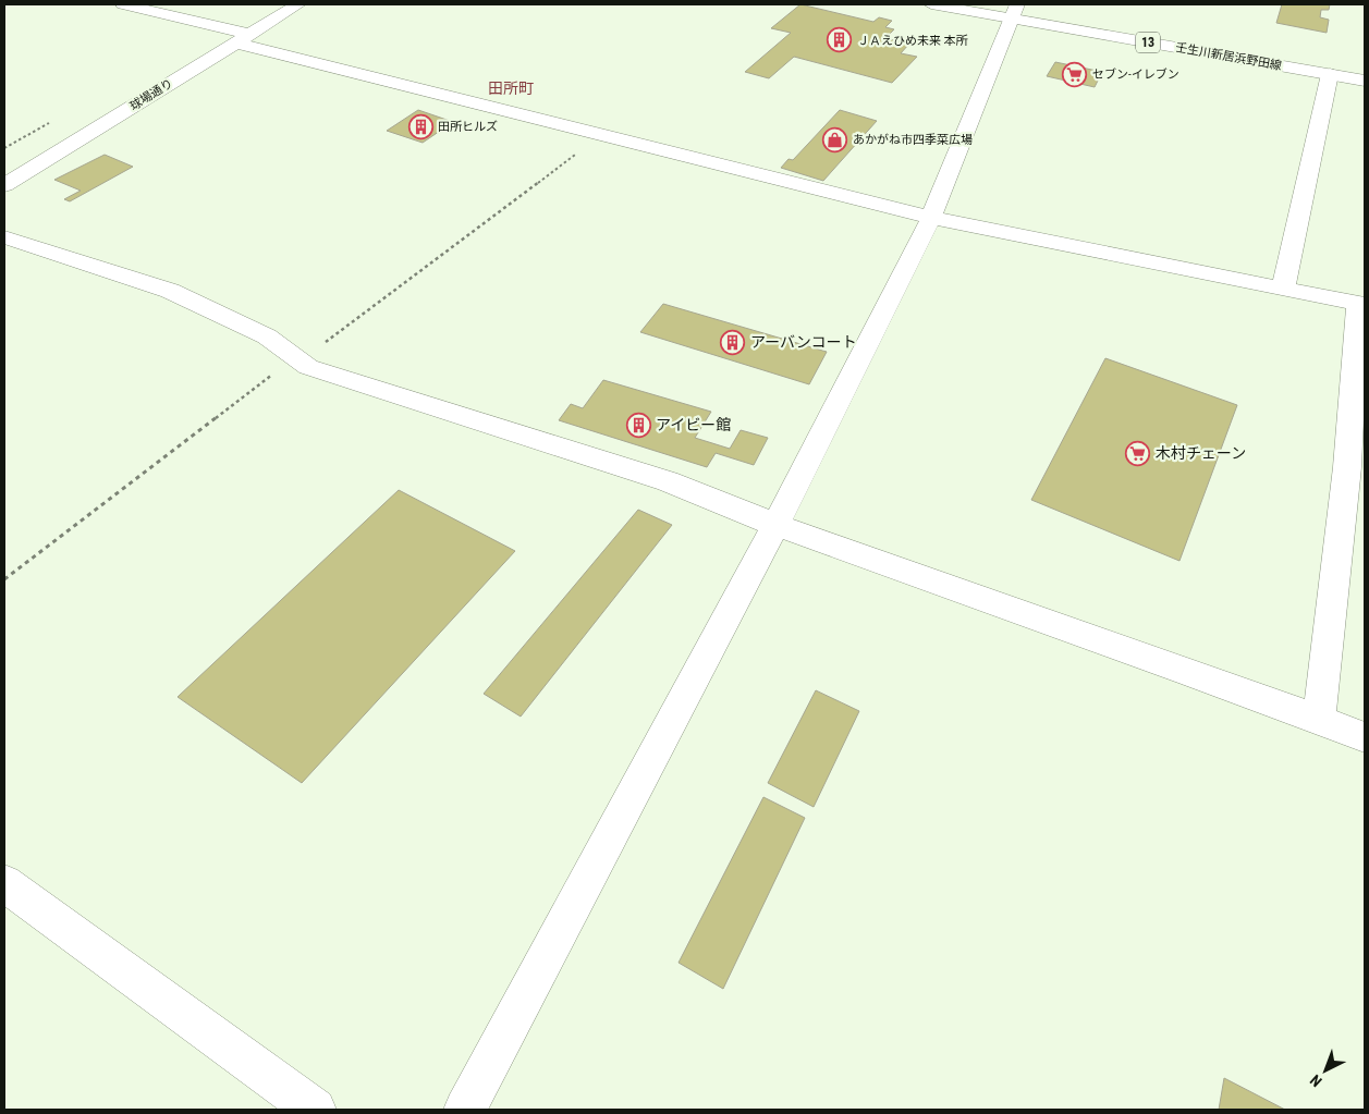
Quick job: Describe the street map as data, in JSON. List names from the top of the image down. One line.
{"streets":{"street":["13","壬生川新居浜野田線","球場通り"]},"districts":["田所町"],"places":{"building":["ＪＡえひめ未来 本所","田所ヒルズ","アーバンコート","アイビー館"],"supermarket":["セブン-イレブン","木村チェーン"],"shop":["あかがね市四季菜広場"]},"north":"bottom left"}
